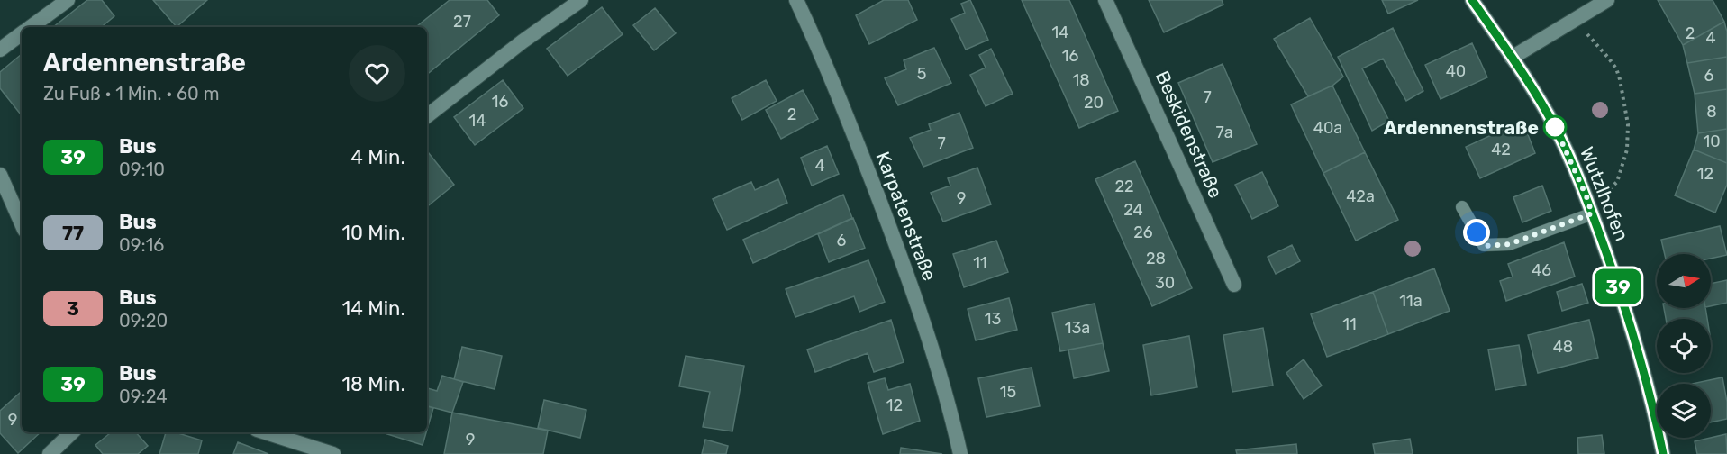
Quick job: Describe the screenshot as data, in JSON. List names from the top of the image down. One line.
{"streets":{"street":["Beskidenstraße","Wutzlhofen","Karpatenstraße"]},"places":["Ardennenstraße"],"lines":["bus line 39"],"house_numbers":["27","14","2","4","16","40","5","6","18","7","16","20","8","2","14","40a","7a","10","7","42","4","12","22","42a","9","24","26","6","28","11","46","30","11a","13","11","13a","48","15","12","9","9"],"north":"right","page":{"on_map":"39","heading":["Ardennenstraße","Zu Fuß · 1 Min. · 60 m"],"list":[{"mark":"39","name":"Bus","note":"09:10","value":"4 Min."},{"mark":"77","name":"Bus","note":"09:16","value":"10 Min."},{"mark":"3","name":"Bus","note":"09:20","value":"14 Min."},{"mark":"39","name":"Bus","note":"09:24","value":"18 Min."}]}}
